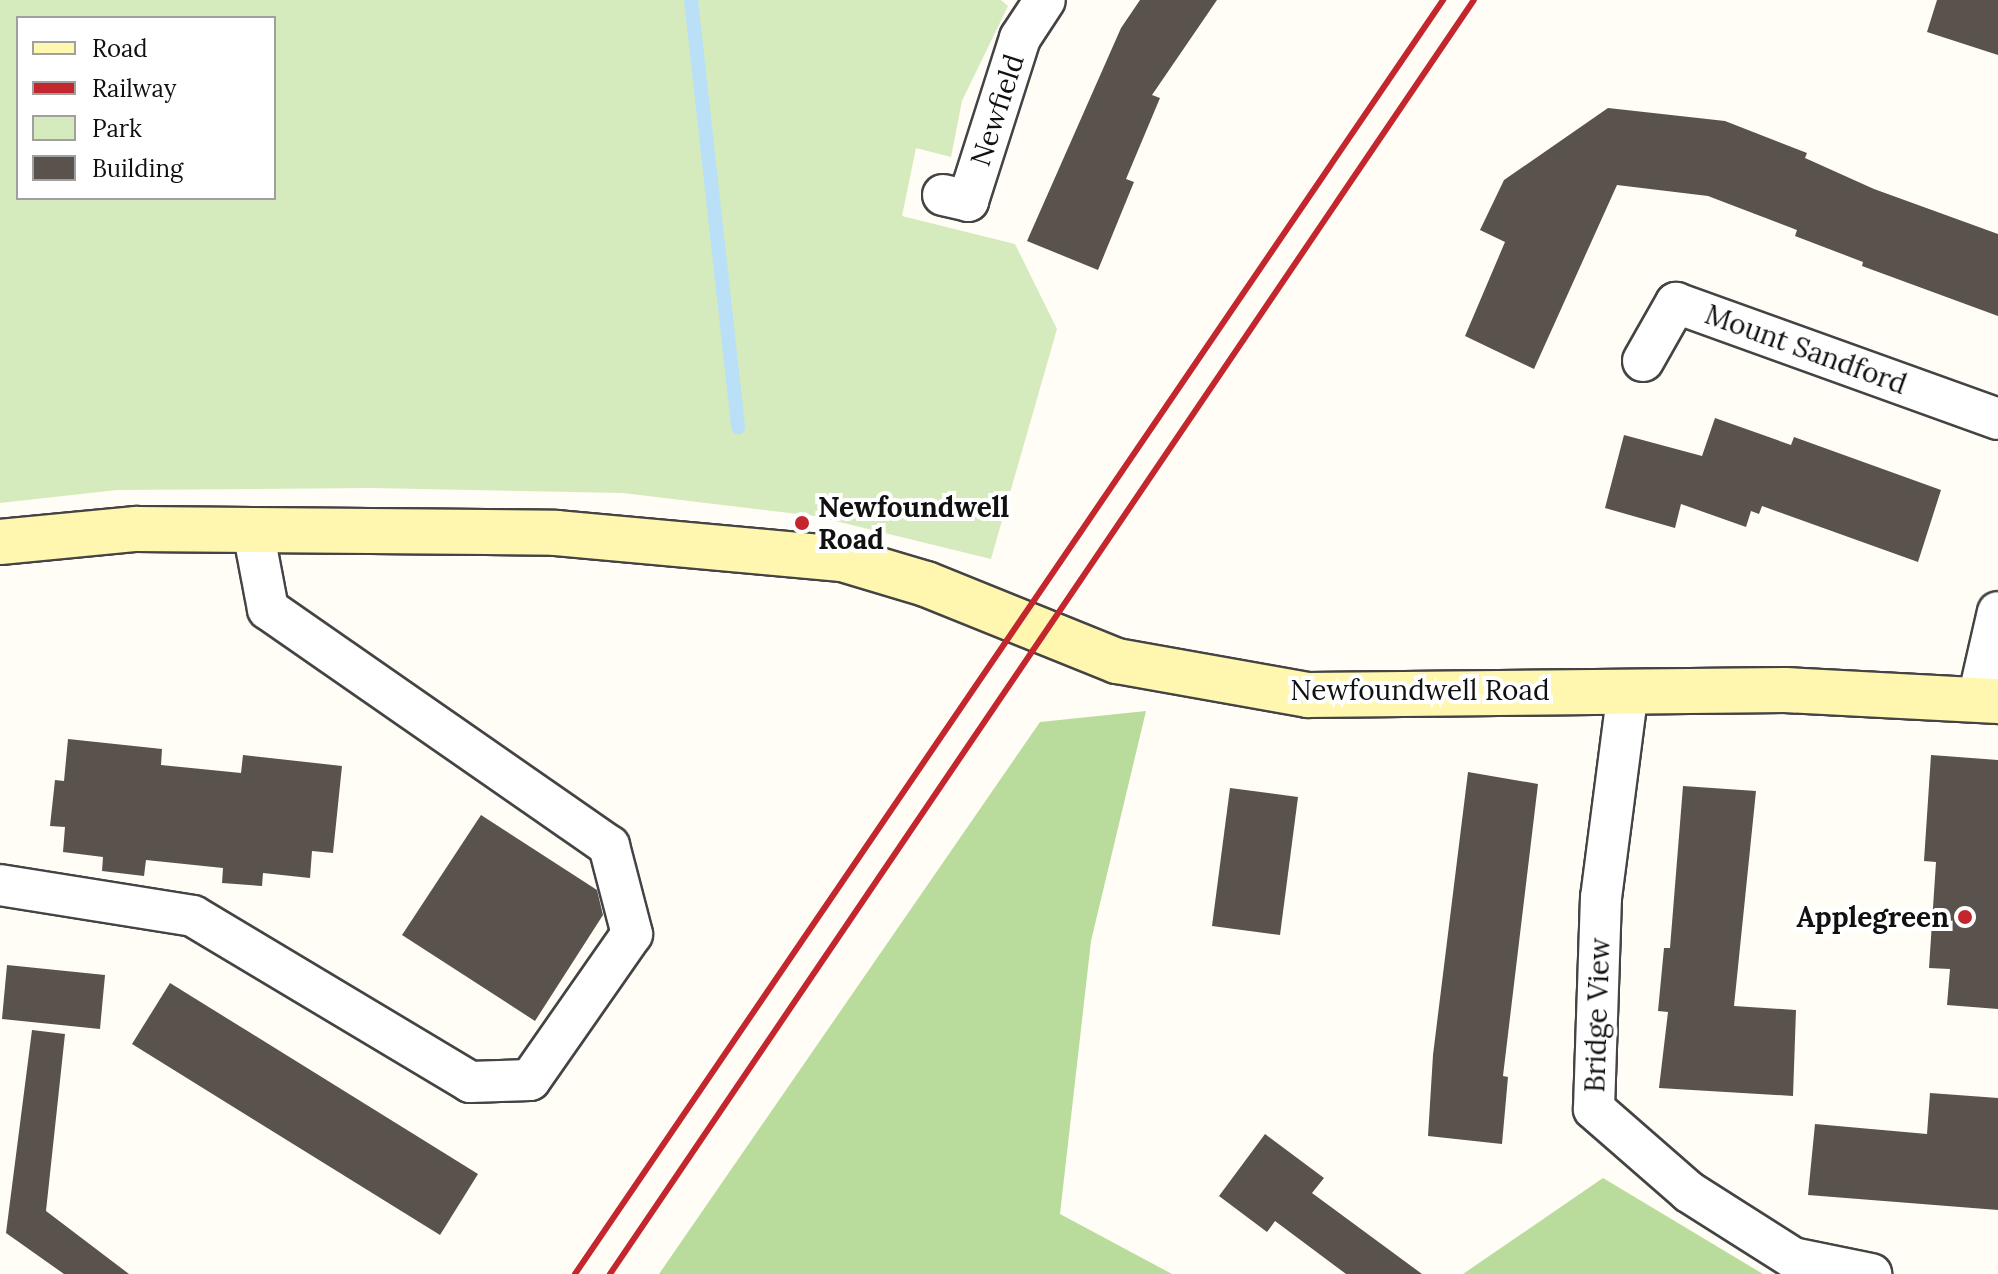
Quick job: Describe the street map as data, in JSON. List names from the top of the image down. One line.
{"streets":{"main road":["Newfoundwell Road"],"street":["Newfield","Mount Sandford","Bridge View"]},"crossings":[["Newfoundwell Road","Bridge View"]],"places":["Newfoundwell Road","Applegreen"],"legend":["Road","Railway","Park","Building"]}
